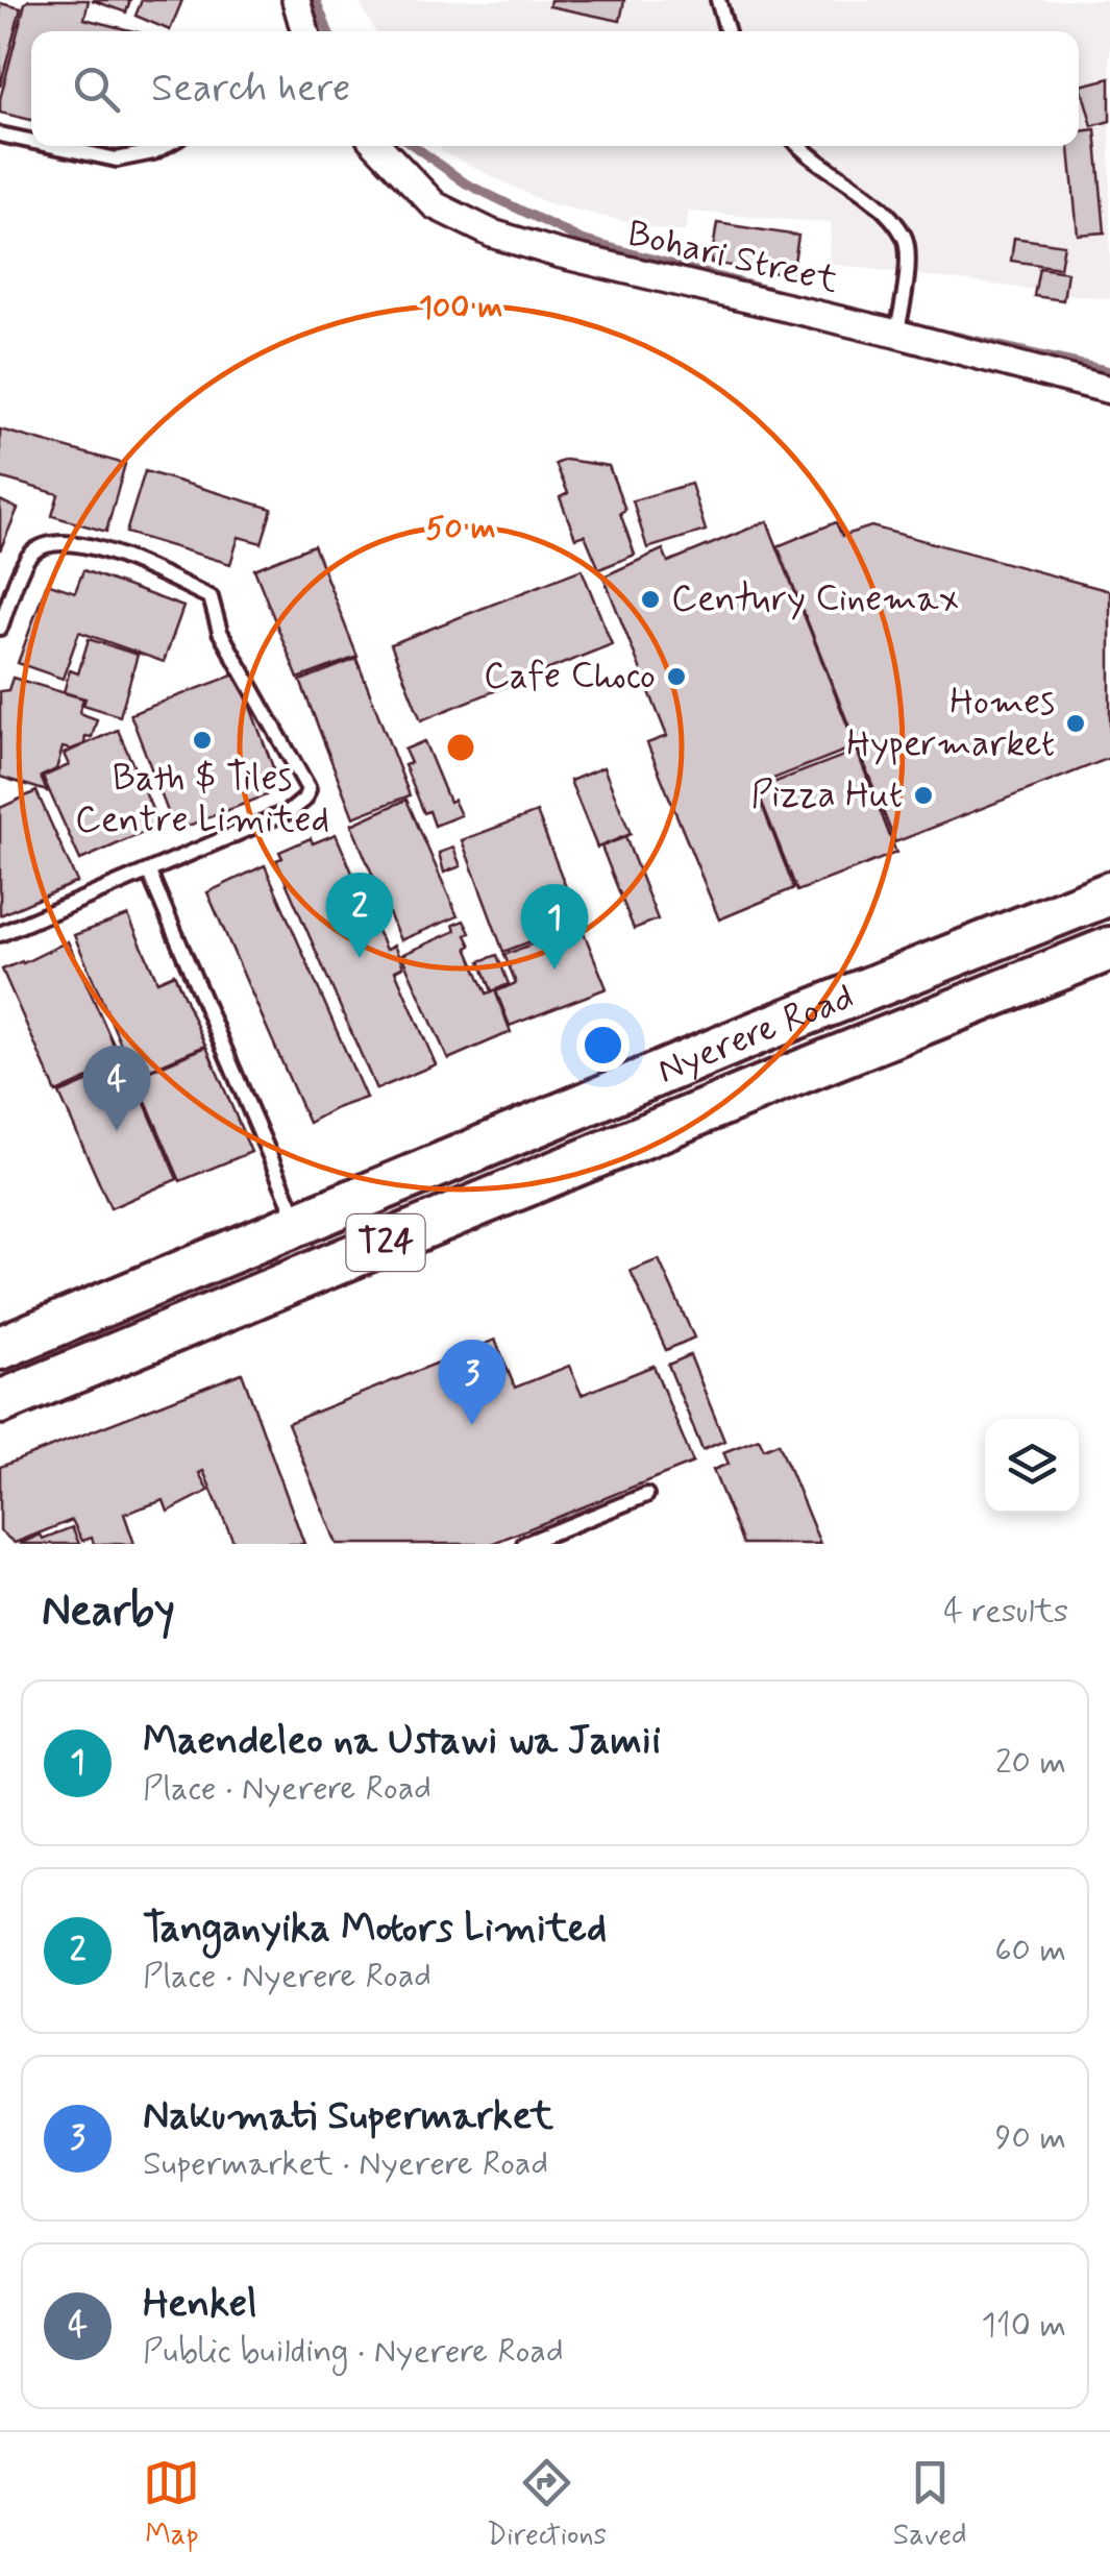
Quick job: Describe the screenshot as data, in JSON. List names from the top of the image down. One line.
{"streets":{"highway":["Nyerere Road","T24"],"street":["Bohari Street"]},"places":["Century Cinemax","Cafe Choco","Homes Hypermarket","Bath $ Tiles Centre Limited","Pizza Hut"],"page":{"search":"Search here","pins":["2","1","4","3"],"heading":["Nearby","4 results"],"list":[{"mark":"1","name":"Maendeleo na Ustawi wa Jamii","note":"Place · Nyerere Road","value":"20 m"},{"mark":"2","name":"Tanganyika Motors Limited","note":"Place · Nyerere Road","value":"60 m"},{"mark":"3","name":"Nakumati Supermarket","note":"Supermarket · Nyerere Road","value":"90 m"},{"mark":"4","name":"Henkel","note":"Public building · Nyerere Road","value":"110 m"}],"nav":["Map","Directions","Saved"]},"rings":["100 m","50 m"]}
